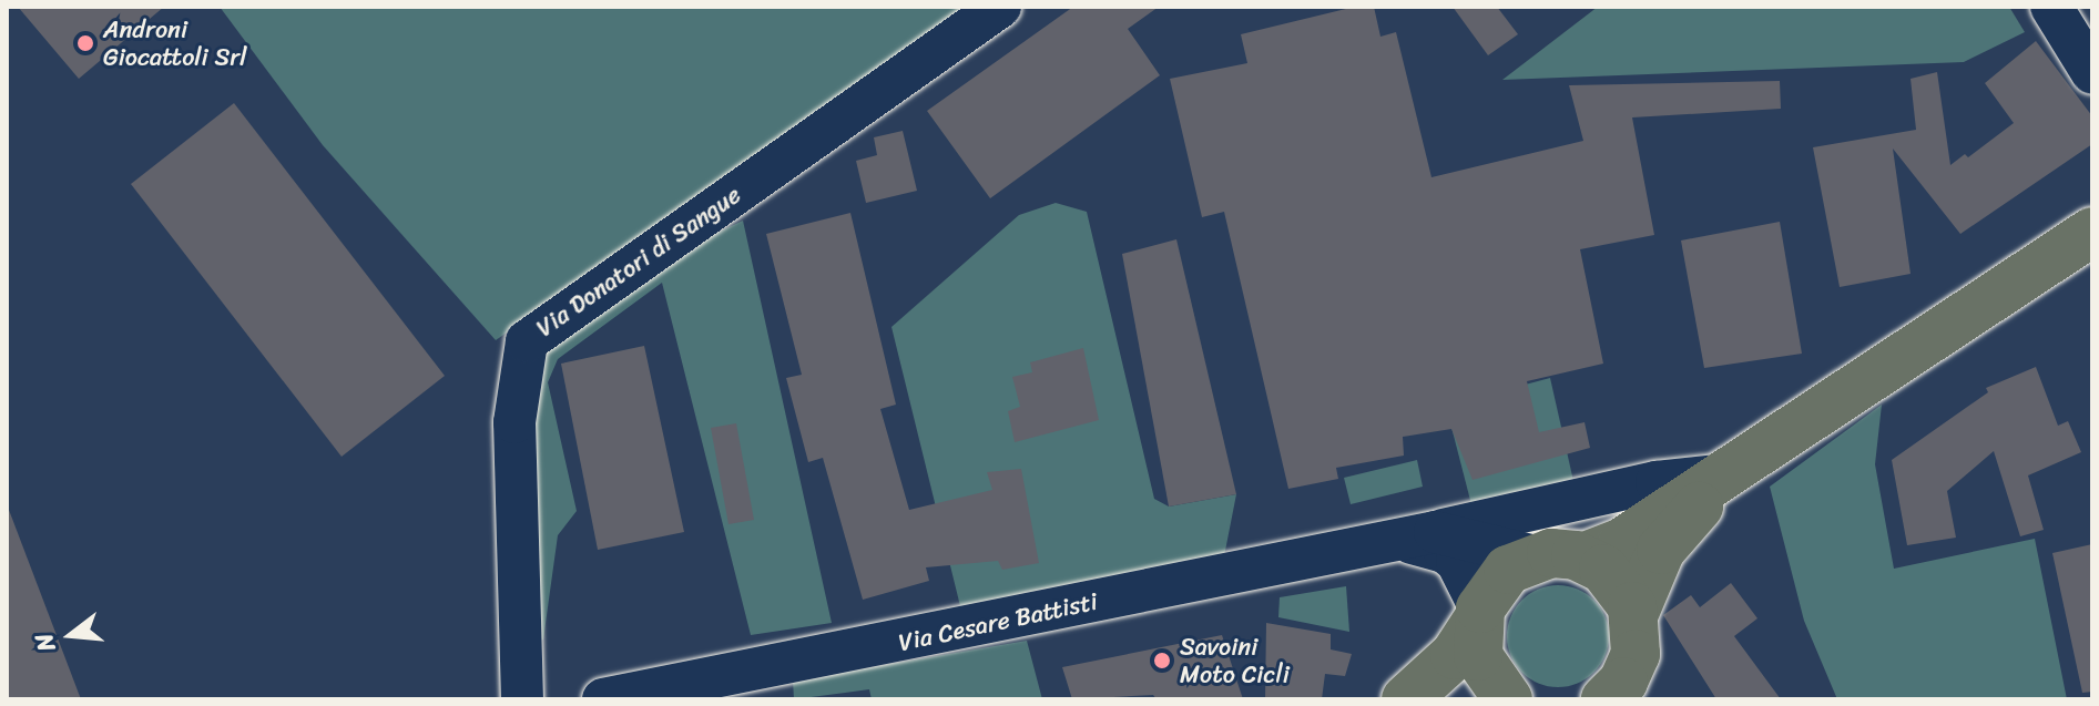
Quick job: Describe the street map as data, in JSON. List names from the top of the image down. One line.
{"streets":{"street":["Via Donatori di Sangue","Via Cesare Battisti"]},"places":["Androni Giocattoli Srl","Savoini Moto Cicli"],"north":"left"}
